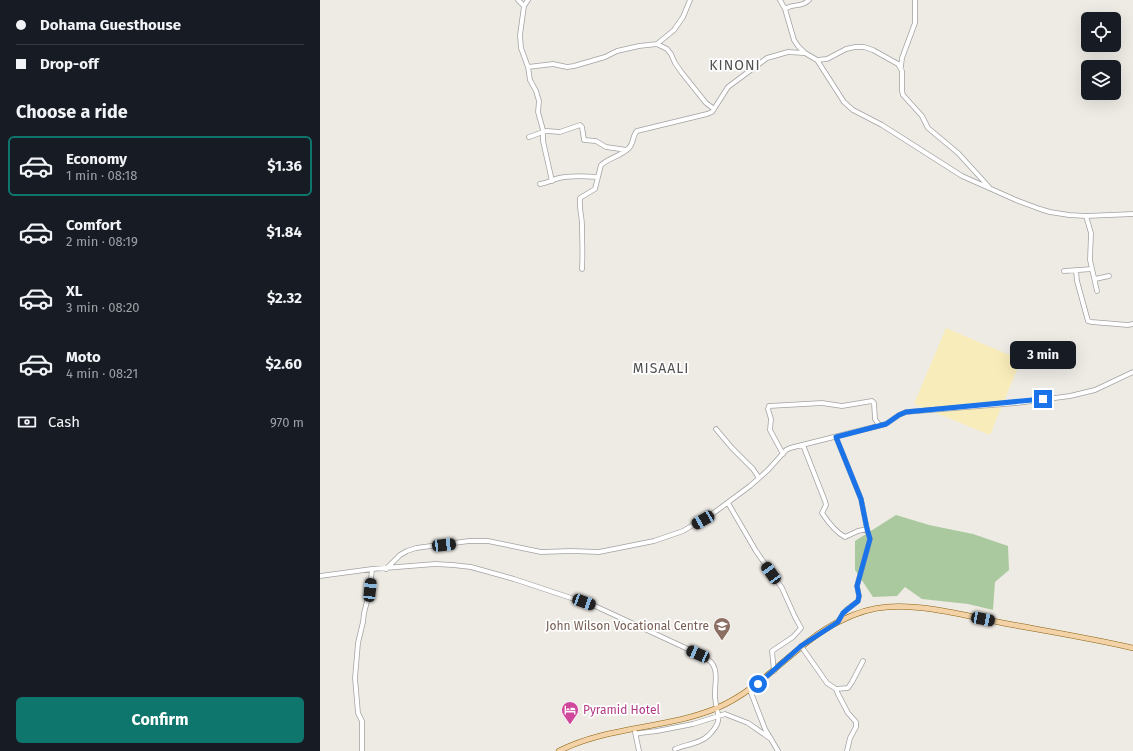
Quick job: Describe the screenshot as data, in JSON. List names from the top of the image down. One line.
{"districts":["KINONI","MISAALI"],"places":{"school or university":["John Wilson Vocational Centre"],"hotel":["Pyramid Hotel"]},"page":{"banner":["Dohama Guesthouse","Drop-off"],"heading":"Choose a ride","list":[{"name":"Economy","note":"1 min · 08:18","value":"$1.36"},{"name":"Comfort","note":"2 min · 08:19","value":"$1.84"},{"name":"XL","note":"3 min · 08:20","value":"$2.32"},{"name":"Moto","note":"4 min · 08:21","value":"$2.60"}],"bubble":"3 min","pay":["Cash","970 m"],"buttons":"Confirm"}}
